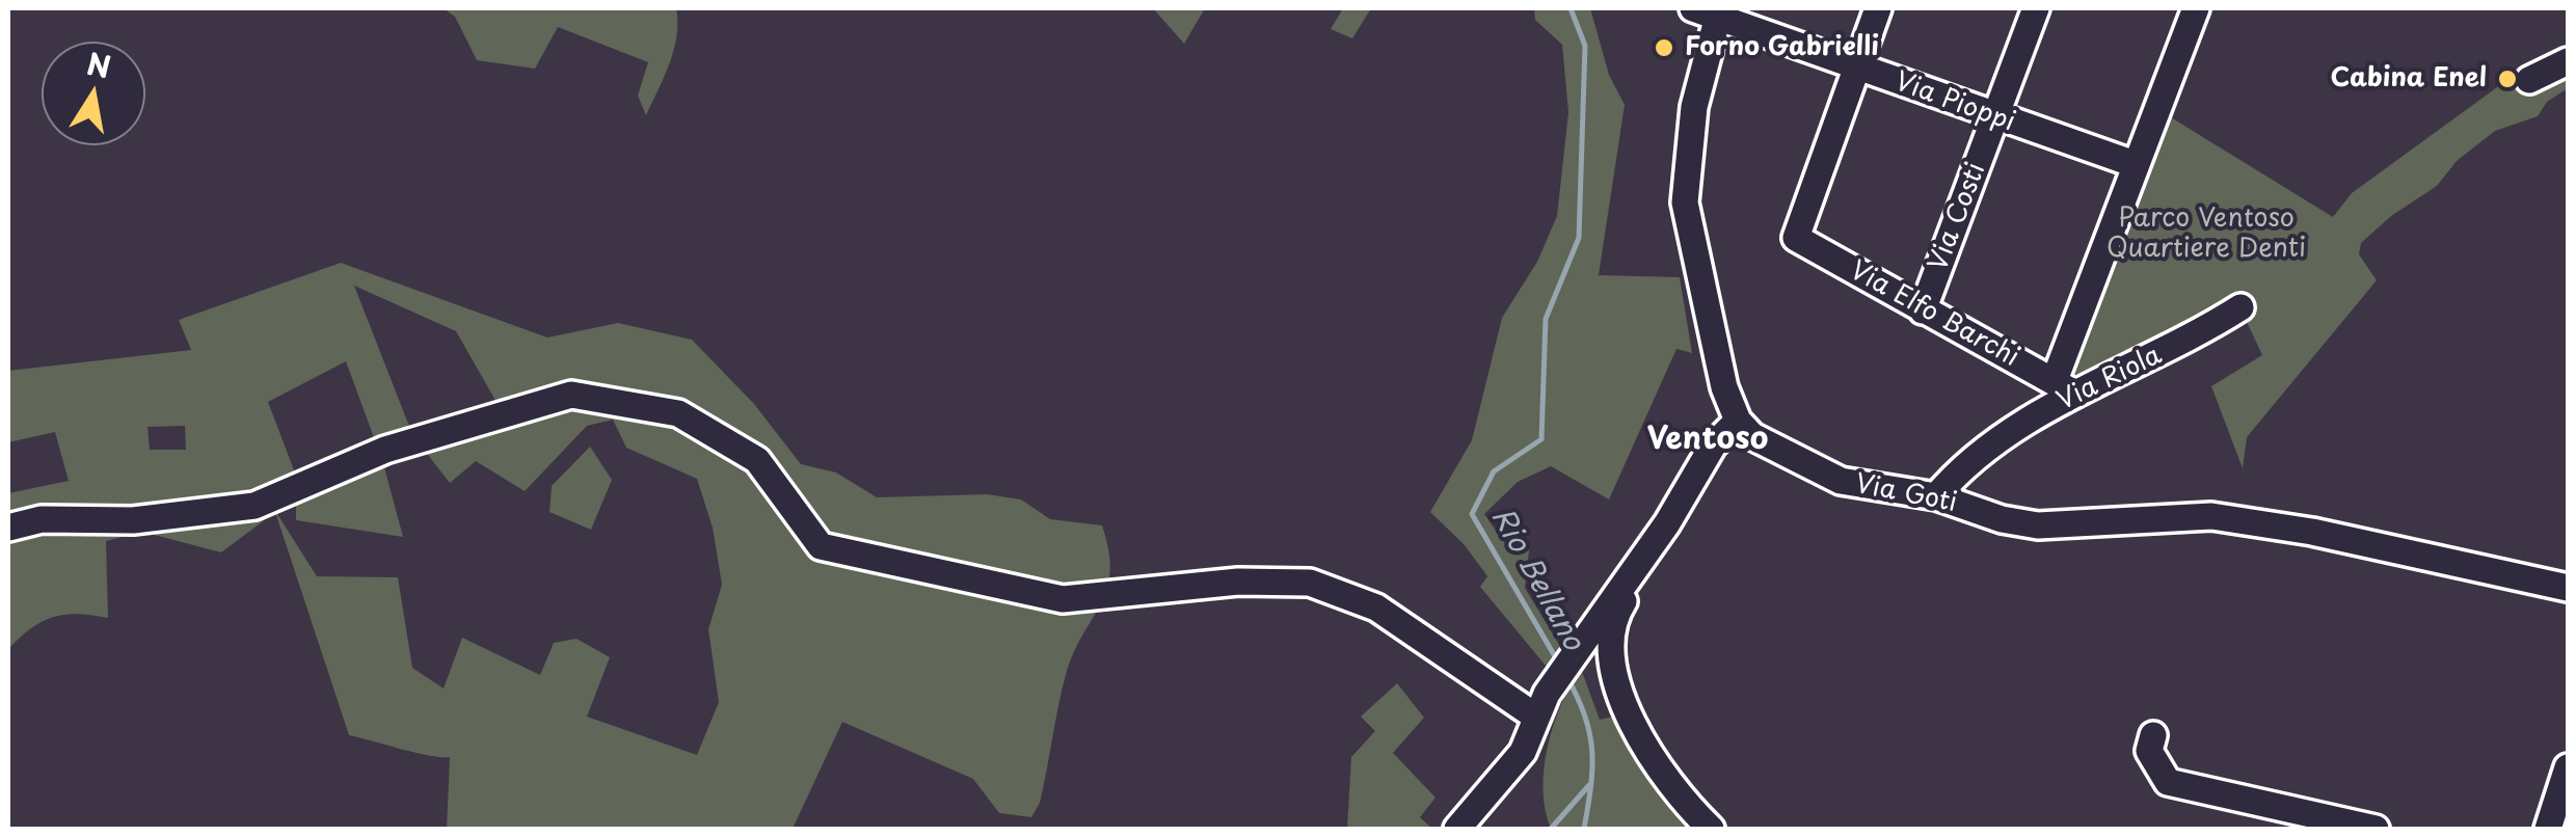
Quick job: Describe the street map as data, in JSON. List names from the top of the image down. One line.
{"streets":{"street":["Via Pioppi","Via Costi","Via Elfo Barchi","Via Riola","Via Goti"]},"crossings":[["Via Pioppi","Via Costi"],["Via Pioppi","Via Elfo Barchi"],["Via Costi","Via Elfo Barchi"],["Via Elfo Barchi","Via Riola"],["Via Riola","Via Goti"]],"districts":["Ventoso"],"water":["Rio Bellano"],"parks":["Parco Ventoso Quartiere Denti"],"places":["Forno Gabrielli","Cabina Enel"],"north":"top"}
